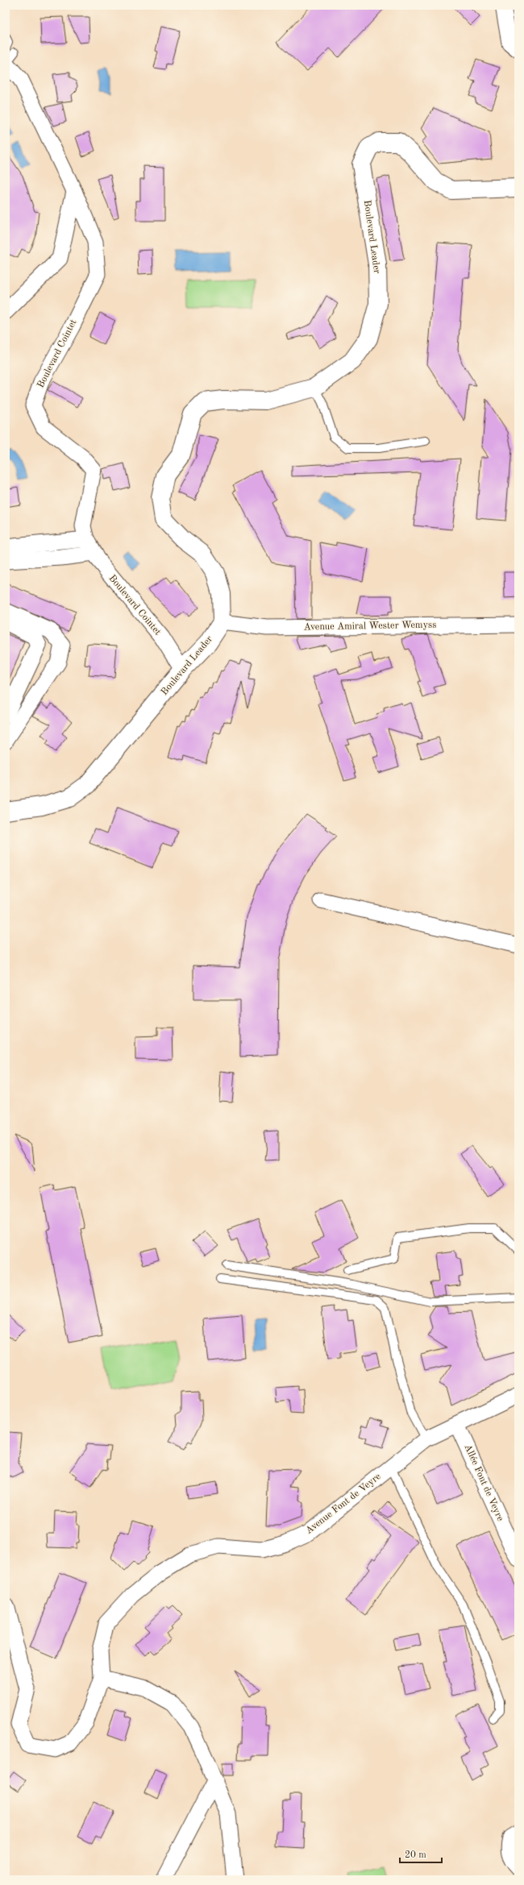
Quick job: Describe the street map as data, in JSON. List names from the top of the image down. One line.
{"streets":{"street":["Boulevard Leader","Boulevard Cointet","Avenue Amiral Wester Wemyss","Allée Font de Veyre","Avenue Font de Veyre"]},"crossings":[["Boulevard Leader","Boulevard Cointet"],["Boulevard Leader","Avenue Amiral Wester Wemyss"],["Allée Font de Veyre","Avenue Font de Veyre"]],"scale_bar":"20 m"}
